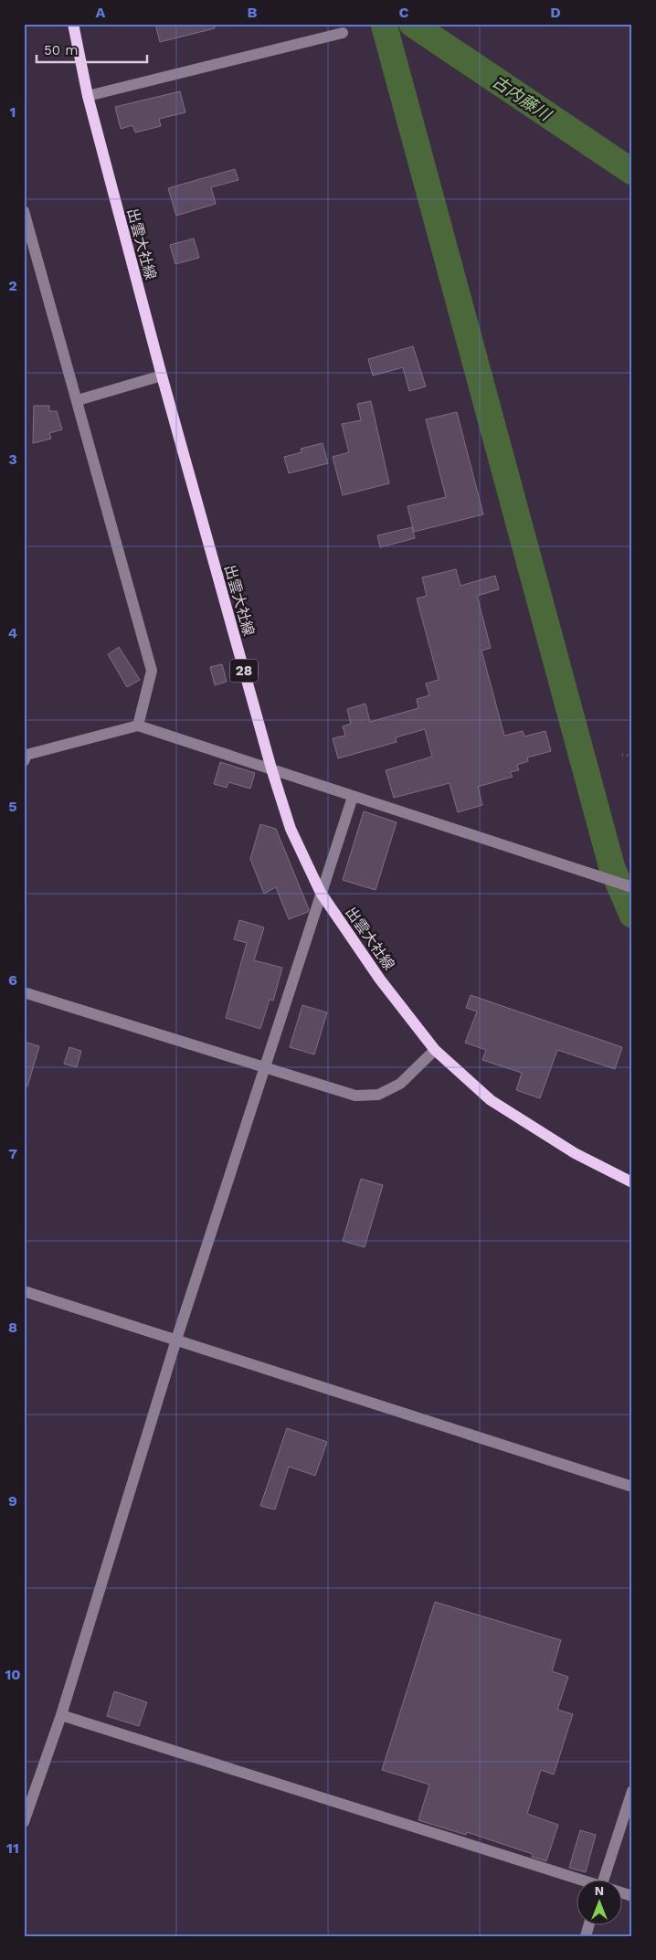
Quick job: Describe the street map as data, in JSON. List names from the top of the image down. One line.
{"streets":{"main road":["出雲大社線","28"]},"water":["古内藤川"],"scale_bar":"50 m","north":"top","grid":{"columns":["A","B","C","D"],"rows":["1","2","3","4","5","6","7","8","9","10","11"]}}
